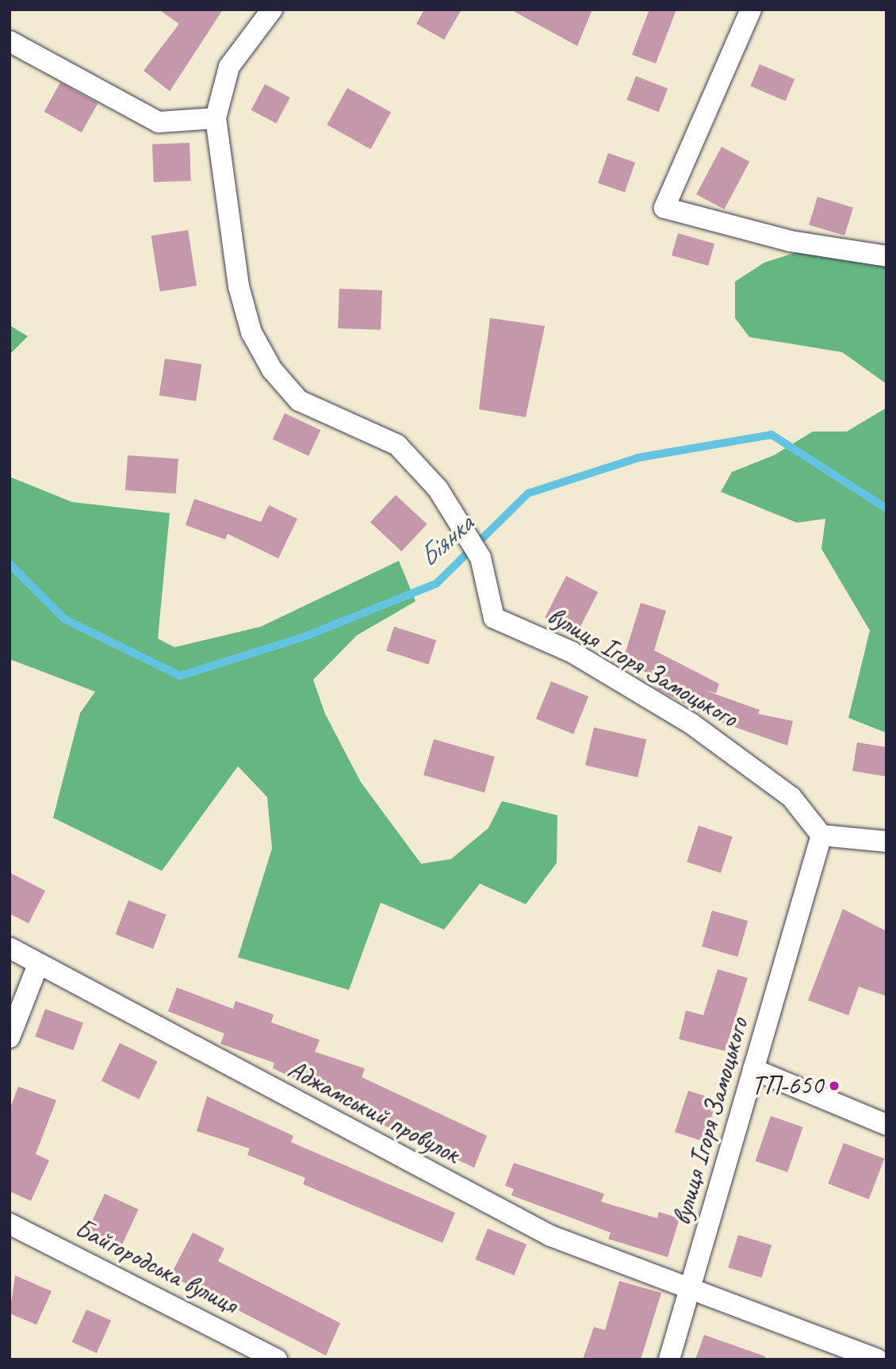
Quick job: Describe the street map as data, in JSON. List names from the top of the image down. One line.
{"streets":{"street":["вулиця Ігоря Замоцького","Аджамський провулок","Байгородська вулиця"]},"crossings":[["вулиця Ігоря Замоцького","Аджамський провулок"]],"water":["Біянка"],"places":["ТП-650"]}
